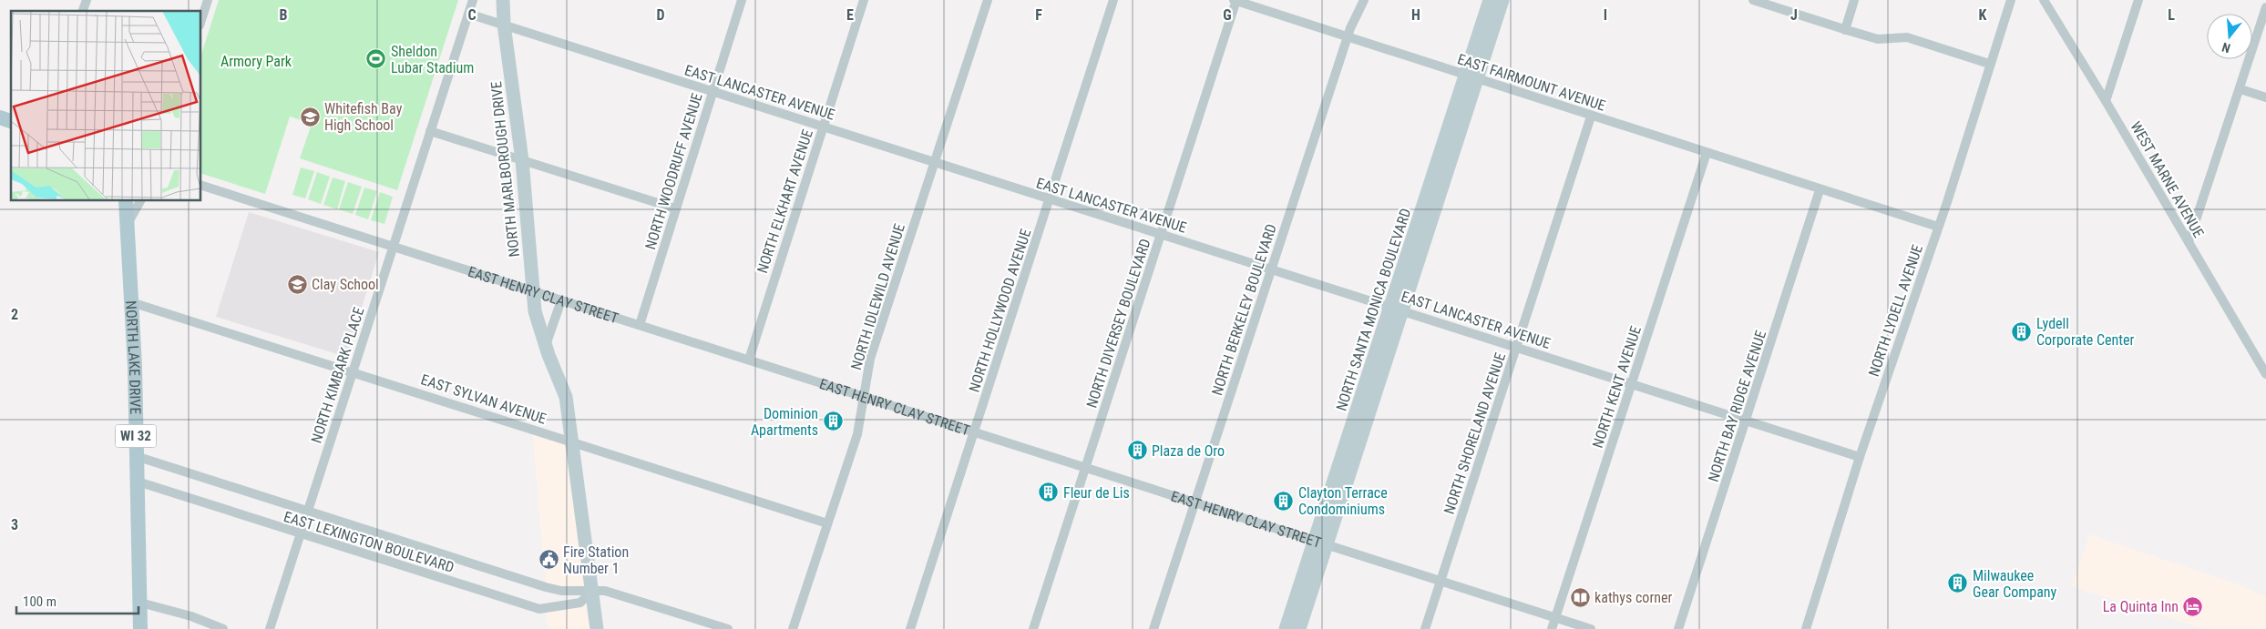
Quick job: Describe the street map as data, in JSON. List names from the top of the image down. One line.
{"streets":{"main road":["NORTH LAKE DRIVE","WI 32"],"street":["EAST FAIRMOUNT AVENUE","EAST LANCASTER AVENUE","NORTH MARLBOROUGH DRIVE","NORTH WOODRUFF AVENUE","WEST MARNE AVENUE","NORTH ELKHART AVENUE","EAST HENRY CLAY STREET","NORTH IDLEWILD AVENUE","NORTH BERKELEY BOULEVARD","NORTH SANTA MONICA BOULEVARD","NORTH HOLLYWOOD AVENUE","NORTH LYDELL AVENUE","NORTH DIVERSEY BOULEVARD","NORTH KIMBARK PLACE","NORTH KENT AVENUE","EAST SYLVAN AVENUE","NORTH BAY RIDGE AVENUE","NORTH SHORELAND AVENUE","EAST LEXINGTON BOULEVARD"]},"crossings":[["EAST FAIRMOUNT AVENUE","NORTH BERKELEY BOULEVARD"],["EAST FAIRMOUNT AVENUE","NORTH SANTA MONICA BOULEVARD"],["EAST FAIRMOUNT AVENUE","NORTH LYDELL AVENUE"],["EAST FAIRMOUNT AVENUE","NORTH DIVERSEY BOULEVARD"],["EAST FAIRMOUNT AVENUE","NORTH KENT AVENUE"],["EAST FAIRMOUNT AVENUE","NORTH BAY RIDGE AVENUE"],["EAST FAIRMOUNT AVENUE","NORTH SHORELAND AVENUE"],["EAST LANCASTER AVENUE","NORTH MARLBOROUGH DRIVE"],["EAST LANCASTER AVENUE","NORTH WOODRUFF AVENUE"],["EAST LANCASTER AVENUE","NORTH ELKHART AVENUE"],["EAST LANCASTER AVENUE","NORTH IDLEWILD AVENUE"],["EAST LANCASTER AVENUE","NORTH BERKELEY BOULEVARD"],["EAST LANCASTER AVENUE","NORTH SANTA MONICA BOULEVARD"],["EAST LANCASTER AVENUE","NORTH HOLLYWOOD AVENUE"],["EAST LANCASTER AVENUE","NORTH LYDELL AVENUE"],["EAST LANCASTER AVENUE","NORTH DIVERSEY BOULEVARD"],["EAST LANCASTER AVENUE","NORTH KIMBARK PLACE"],["EAST LANCASTER AVENUE","NORTH KENT AVENUE"],["EAST LANCASTER AVENUE","NORTH BAY RIDGE AVENUE"],["EAST LANCASTER AVENUE","NORTH SHORELAND AVENUE"],["NORTH MARLBOROUGH DRIVE","EAST HENRY CLAY STREET"],["NORTH MARLBOROUGH DRIVE","EAST SYLVAN AVENUE"],["NORTH MARLBOROUGH DRIVE","EAST LEXINGTON BOULEVARD"],["NORTH WOODRUFF AVENUE","EAST HENRY CLAY STREET"],["NORTH ELKHART AVENUE","EAST HENRY CLAY STREET"],["EAST HENRY CLAY STREET","NORTH IDLEWILD AVENUE"],["EAST HENRY CLAY STREET","NORTH BERKELEY BOULEVARD"],["EAST HENRY CLAY STREET","NORTH SANTA MONICA BOULEVARD"],["EAST HENRY CLAY STREET","NORTH HOLLYWOOD AVENUE"],["EAST HENRY CLAY STREET","NORTH DIVERSEY BOULEVARD"],["EAST HENRY CLAY STREET","NORTH KIMBARK PLACE"],["EAST HENRY CLAY STREET","NORTH KENT AVENUE"],["EAST HENRY CLAY STREET","NORTH SHORELAND AVENUE"],["NORTH IDLEWILD AVENUE","EAST SYLVAN AVENUE"],["NORTH LAKE DRIVE","EAST SYLVAN AVENUE"],["NORTH LAKE DRIVE","EAST LEXINGTON BOULEVARD"],["NORTH KIMBARK PLACE","EAST SYLVAN AVENUE"],["NORTH KIMBARK PLACE","EAST LEXINGTON BOULEVARD"]],"parks":["Armory Park"],"places":{"sports":["Sheldon Lubar Stadium"],"school or university":["Whitefish Bay High School","Clay School"],"building":["Lydell Corporate Center","Dominion Apartments","Plaza de Oro","Fleur de Lis","Clayton Terrace Condominiums","Milwaukee Gear Company"],"public building":["Fire Station Number 1"],"library":["kathys corner"],"hotel":["La Quinta Inn"]},"scale_bar":"100 m","north":"bottom","grid":{"columns":["B","C","D","E","F","G","H","I","J","K","L"],"rows":["2","3"]}}
